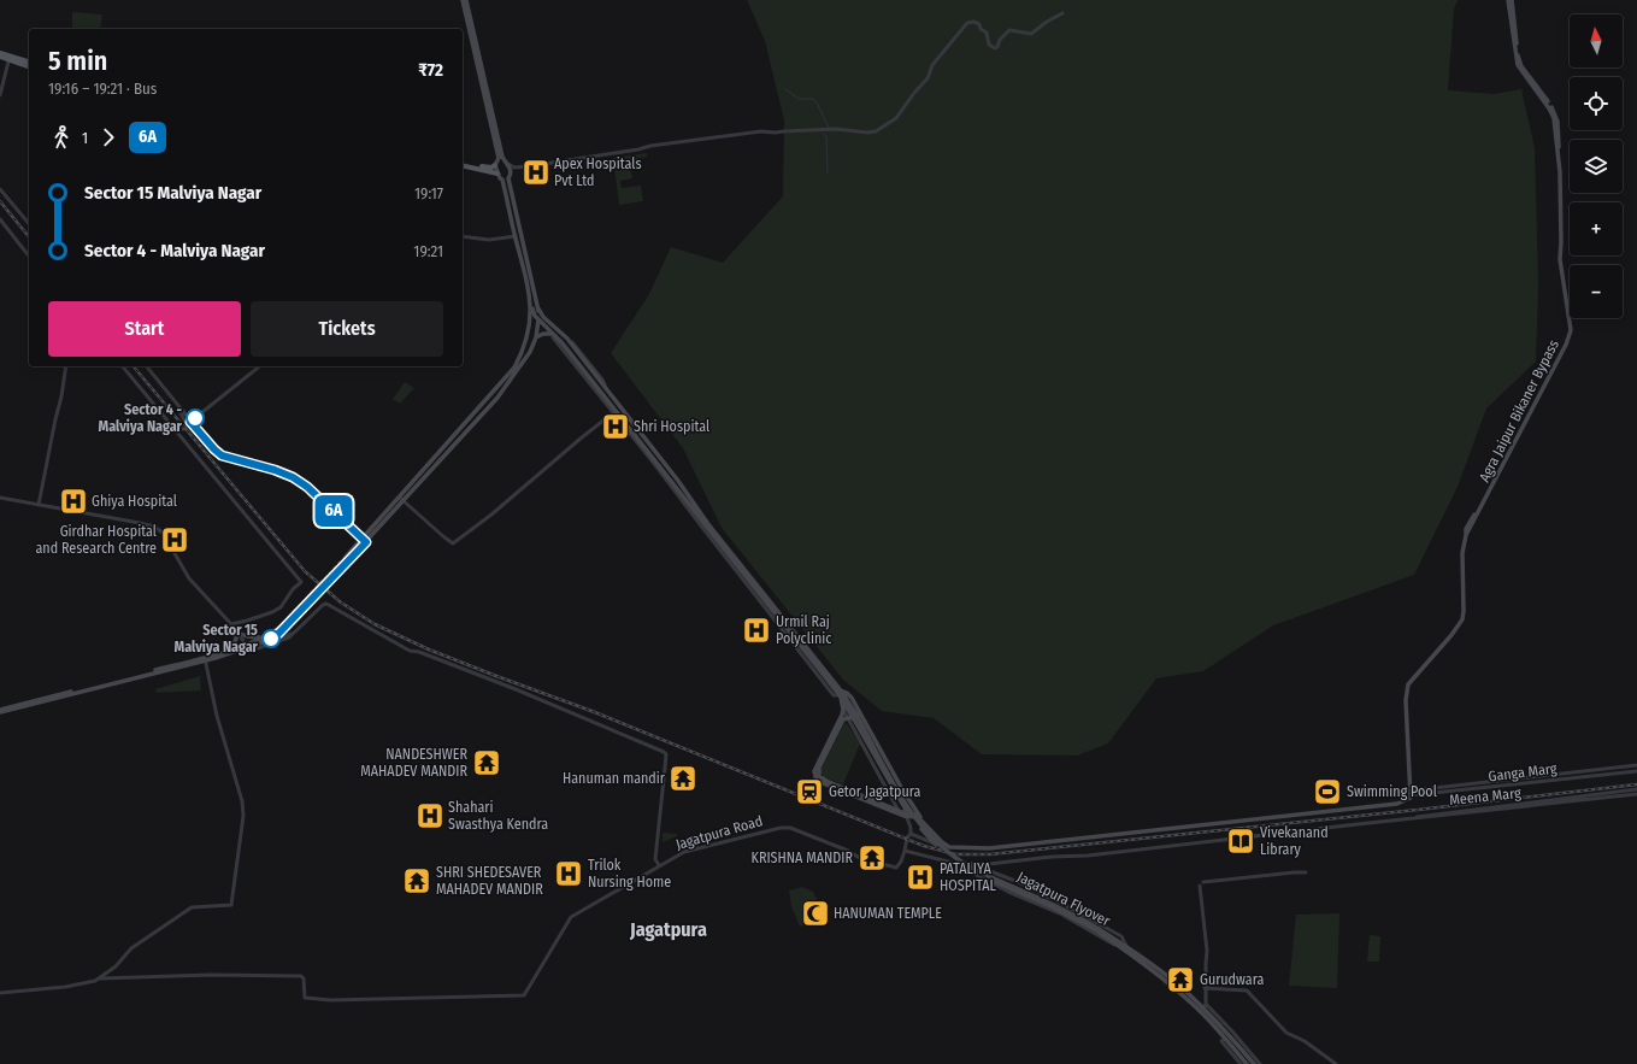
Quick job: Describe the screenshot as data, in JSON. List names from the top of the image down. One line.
{"streets":{"main road":["Agra Jaipur Bikaner Bypass","Jagatpura Flyover"],"street":["Ganga Marg","Meena Marg","Jagatpura Road"]},"crossings":[["Agra Jaipur Bikaner Bypass","Ganga Marg"]],"districts":["Jagatpura"],"places":{"hospital":["Apex Hospitals Pvt Ltd","Shri Hospital","Ghiya Hospital","Girdhar Hospital and Research Centre","Urmil Raj Polyclinic","Shahari Swasthya Kendra","Trilok Nursing Home","PATALIYA HOSPITAL"],"other":["Sector 4 - Malviya Nagar","Sector 15 Malviya Nagar"],"temple":["NANDESHWER MAHADEV MANDIR","Hanuman mandir","KRISHNA MANDIR","SHRI SHEDESAVER MAHADEV MANDIR","Gurudwara"],"station":["Getor Jagatpura"],"sports":["Swimming Pool"],"library":["Vivekanand Library"],"mosque":["HANUMAN TEMPLE"]},"lines":["bus line 6A"],"north":"top","page":{"on_map":"6A","map_buttons":["+","−"],"heading":["5 min","19:16 – 19:21 · Bus","₹72"],"legs":["1","6A"],"list":[{"name":"Sector 15 Malviya Nagar","value":"19:17"},{"name":"Sector 4 - Malviya Nagar","value":"19:21"}],"buttons":["Start","Tickets"]}}
